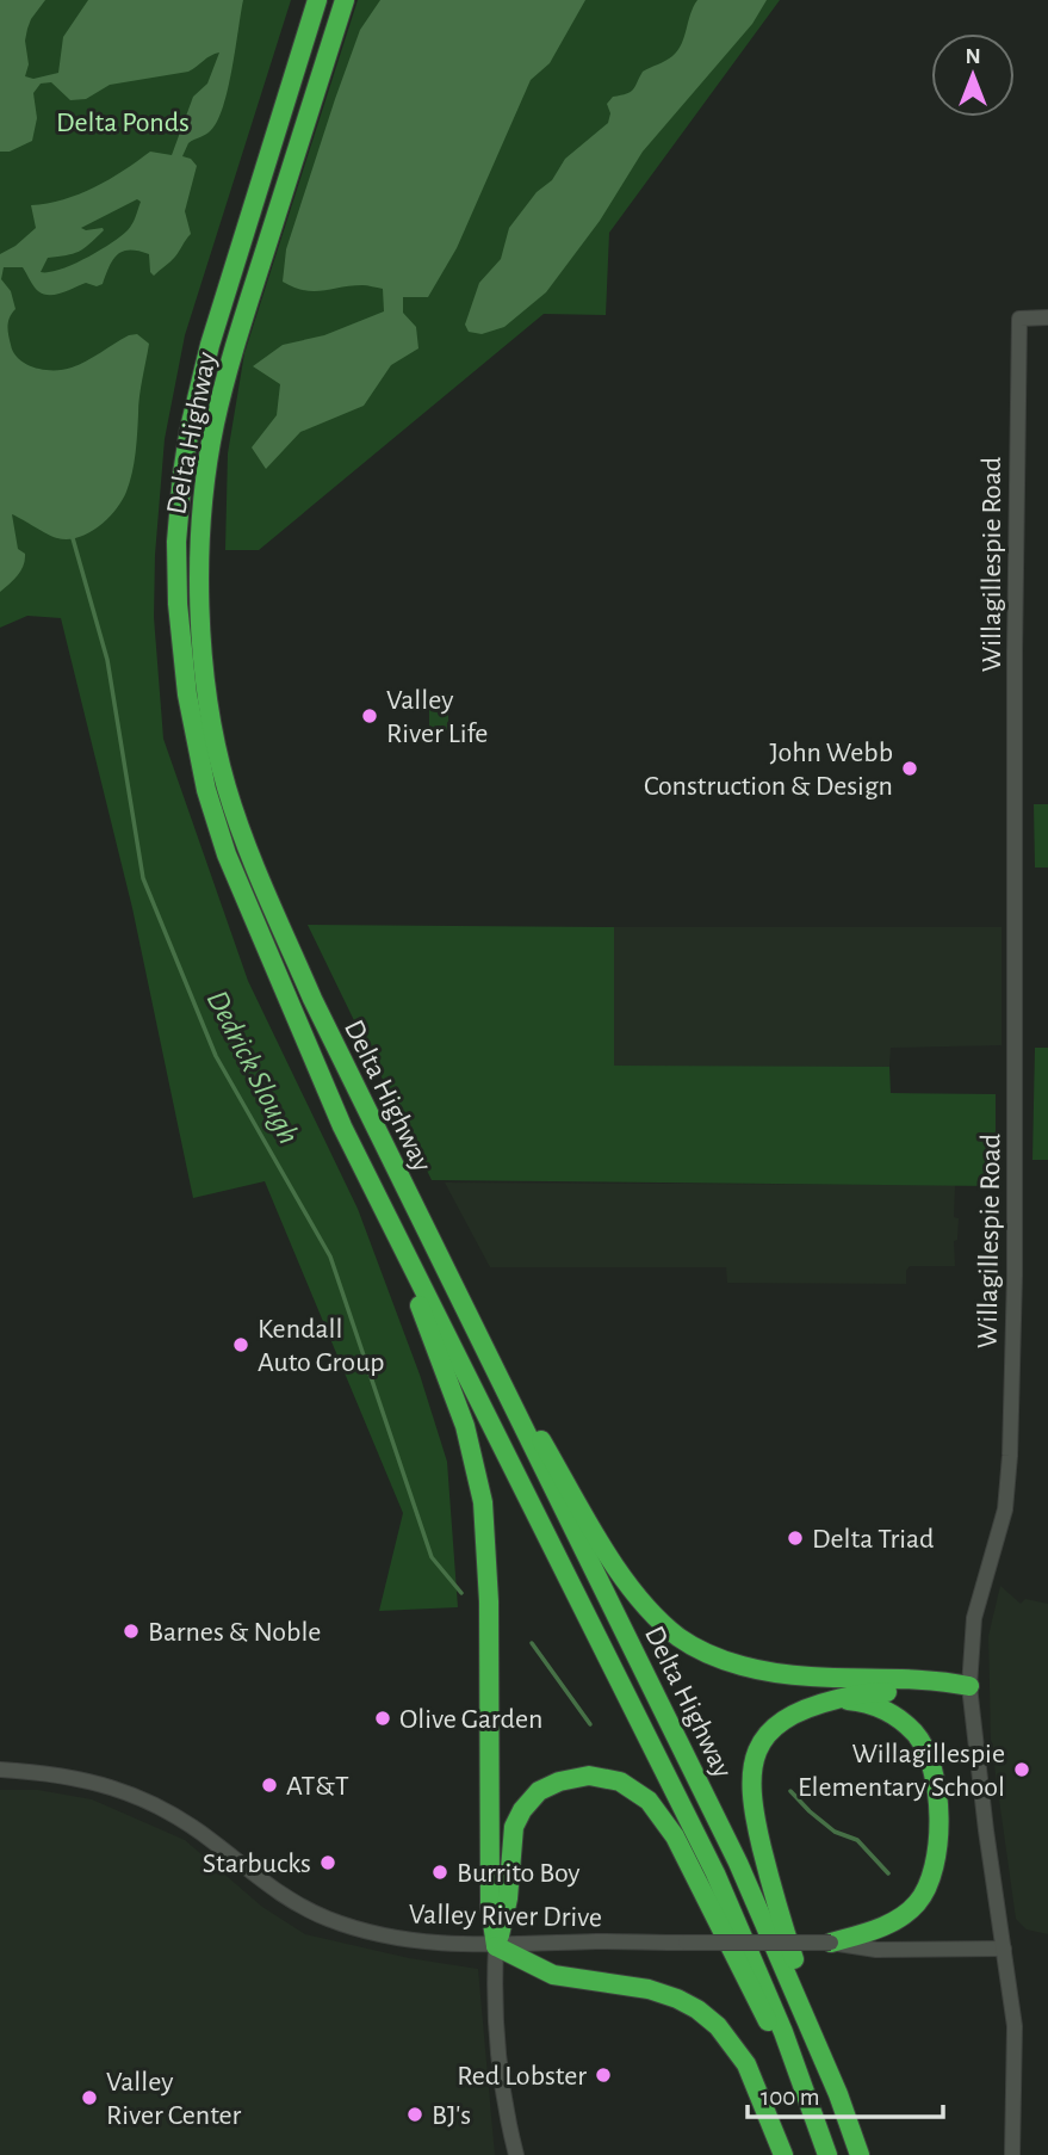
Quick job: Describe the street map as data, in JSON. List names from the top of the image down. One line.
{"streets":{"highway":["Delta Highway"],"main road":["Willagillespie Road","Valley River Drive"]},"crossings":[["Willagillespie Road","Valley River Drive"]],"water":["Dedrick Slough"],"parks":["Delta Ponds"],"places":["Valley River Life","John Webb Construction & Design","Kendall Auto Group","Delta Triad","Barnes & Noble","Olive Garden","Willagillespie Elementary School","AT&T","Starbucks","Burrito Boy","Red Lobster","Valley River Center","BJ's"],"scale_bar":"100 m","north":"top"}
